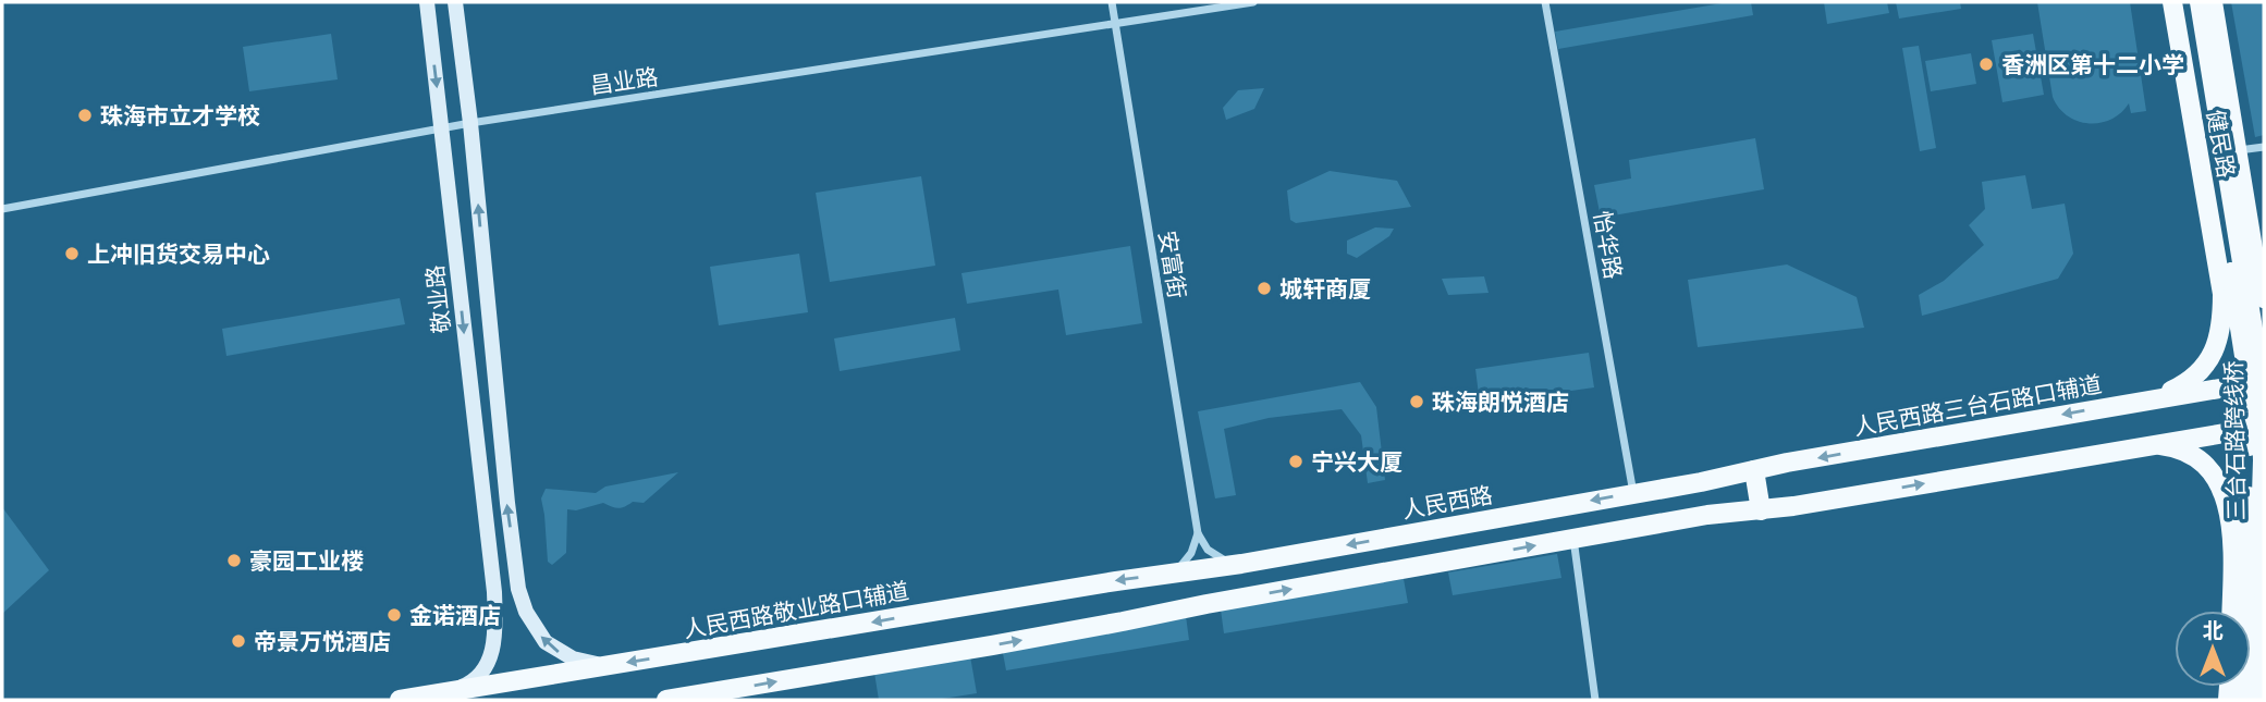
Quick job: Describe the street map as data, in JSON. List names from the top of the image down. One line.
{"streets":{"main road":["健民路","敬业路","人民西路三台石路口辅道","三台石路跨线桥","人民西路","人民西路敬业路口辅道"],"street":["昌业路","怡华路","安富街"]},"crossings":[["昌业路","安富街"],["昌业路","敬业路"],["健民路","人民西路三台石路口辅道"],["怡华路","人民西路"],["敬业路","人民西路敬业路口辅道"],["人民西路三台石路口辅道","人民西路"],["人民西路","人民西路敬业路口辅道"]],"places":["香洲区第十二小学","珠海市立才学校","上冲旧货交易中心","城轩商厦","珠海朗悦酒店","宁兴大厦","豪园工业楼","金诺酒店","帝景万悦酒店"],"north":"top"}
